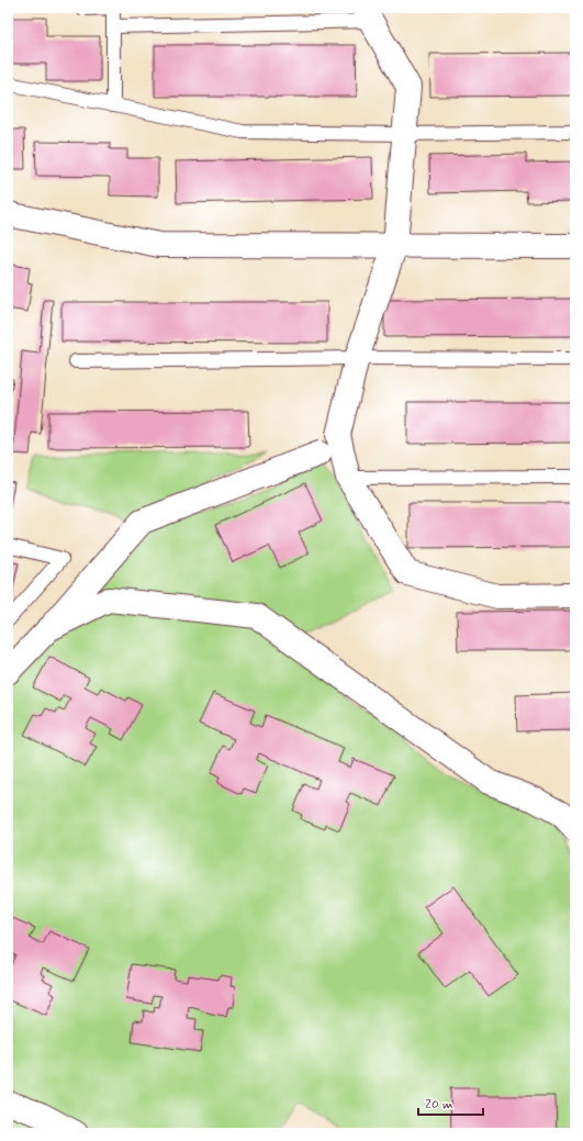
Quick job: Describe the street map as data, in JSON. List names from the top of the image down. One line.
{"scale_bar":"20 m"}
